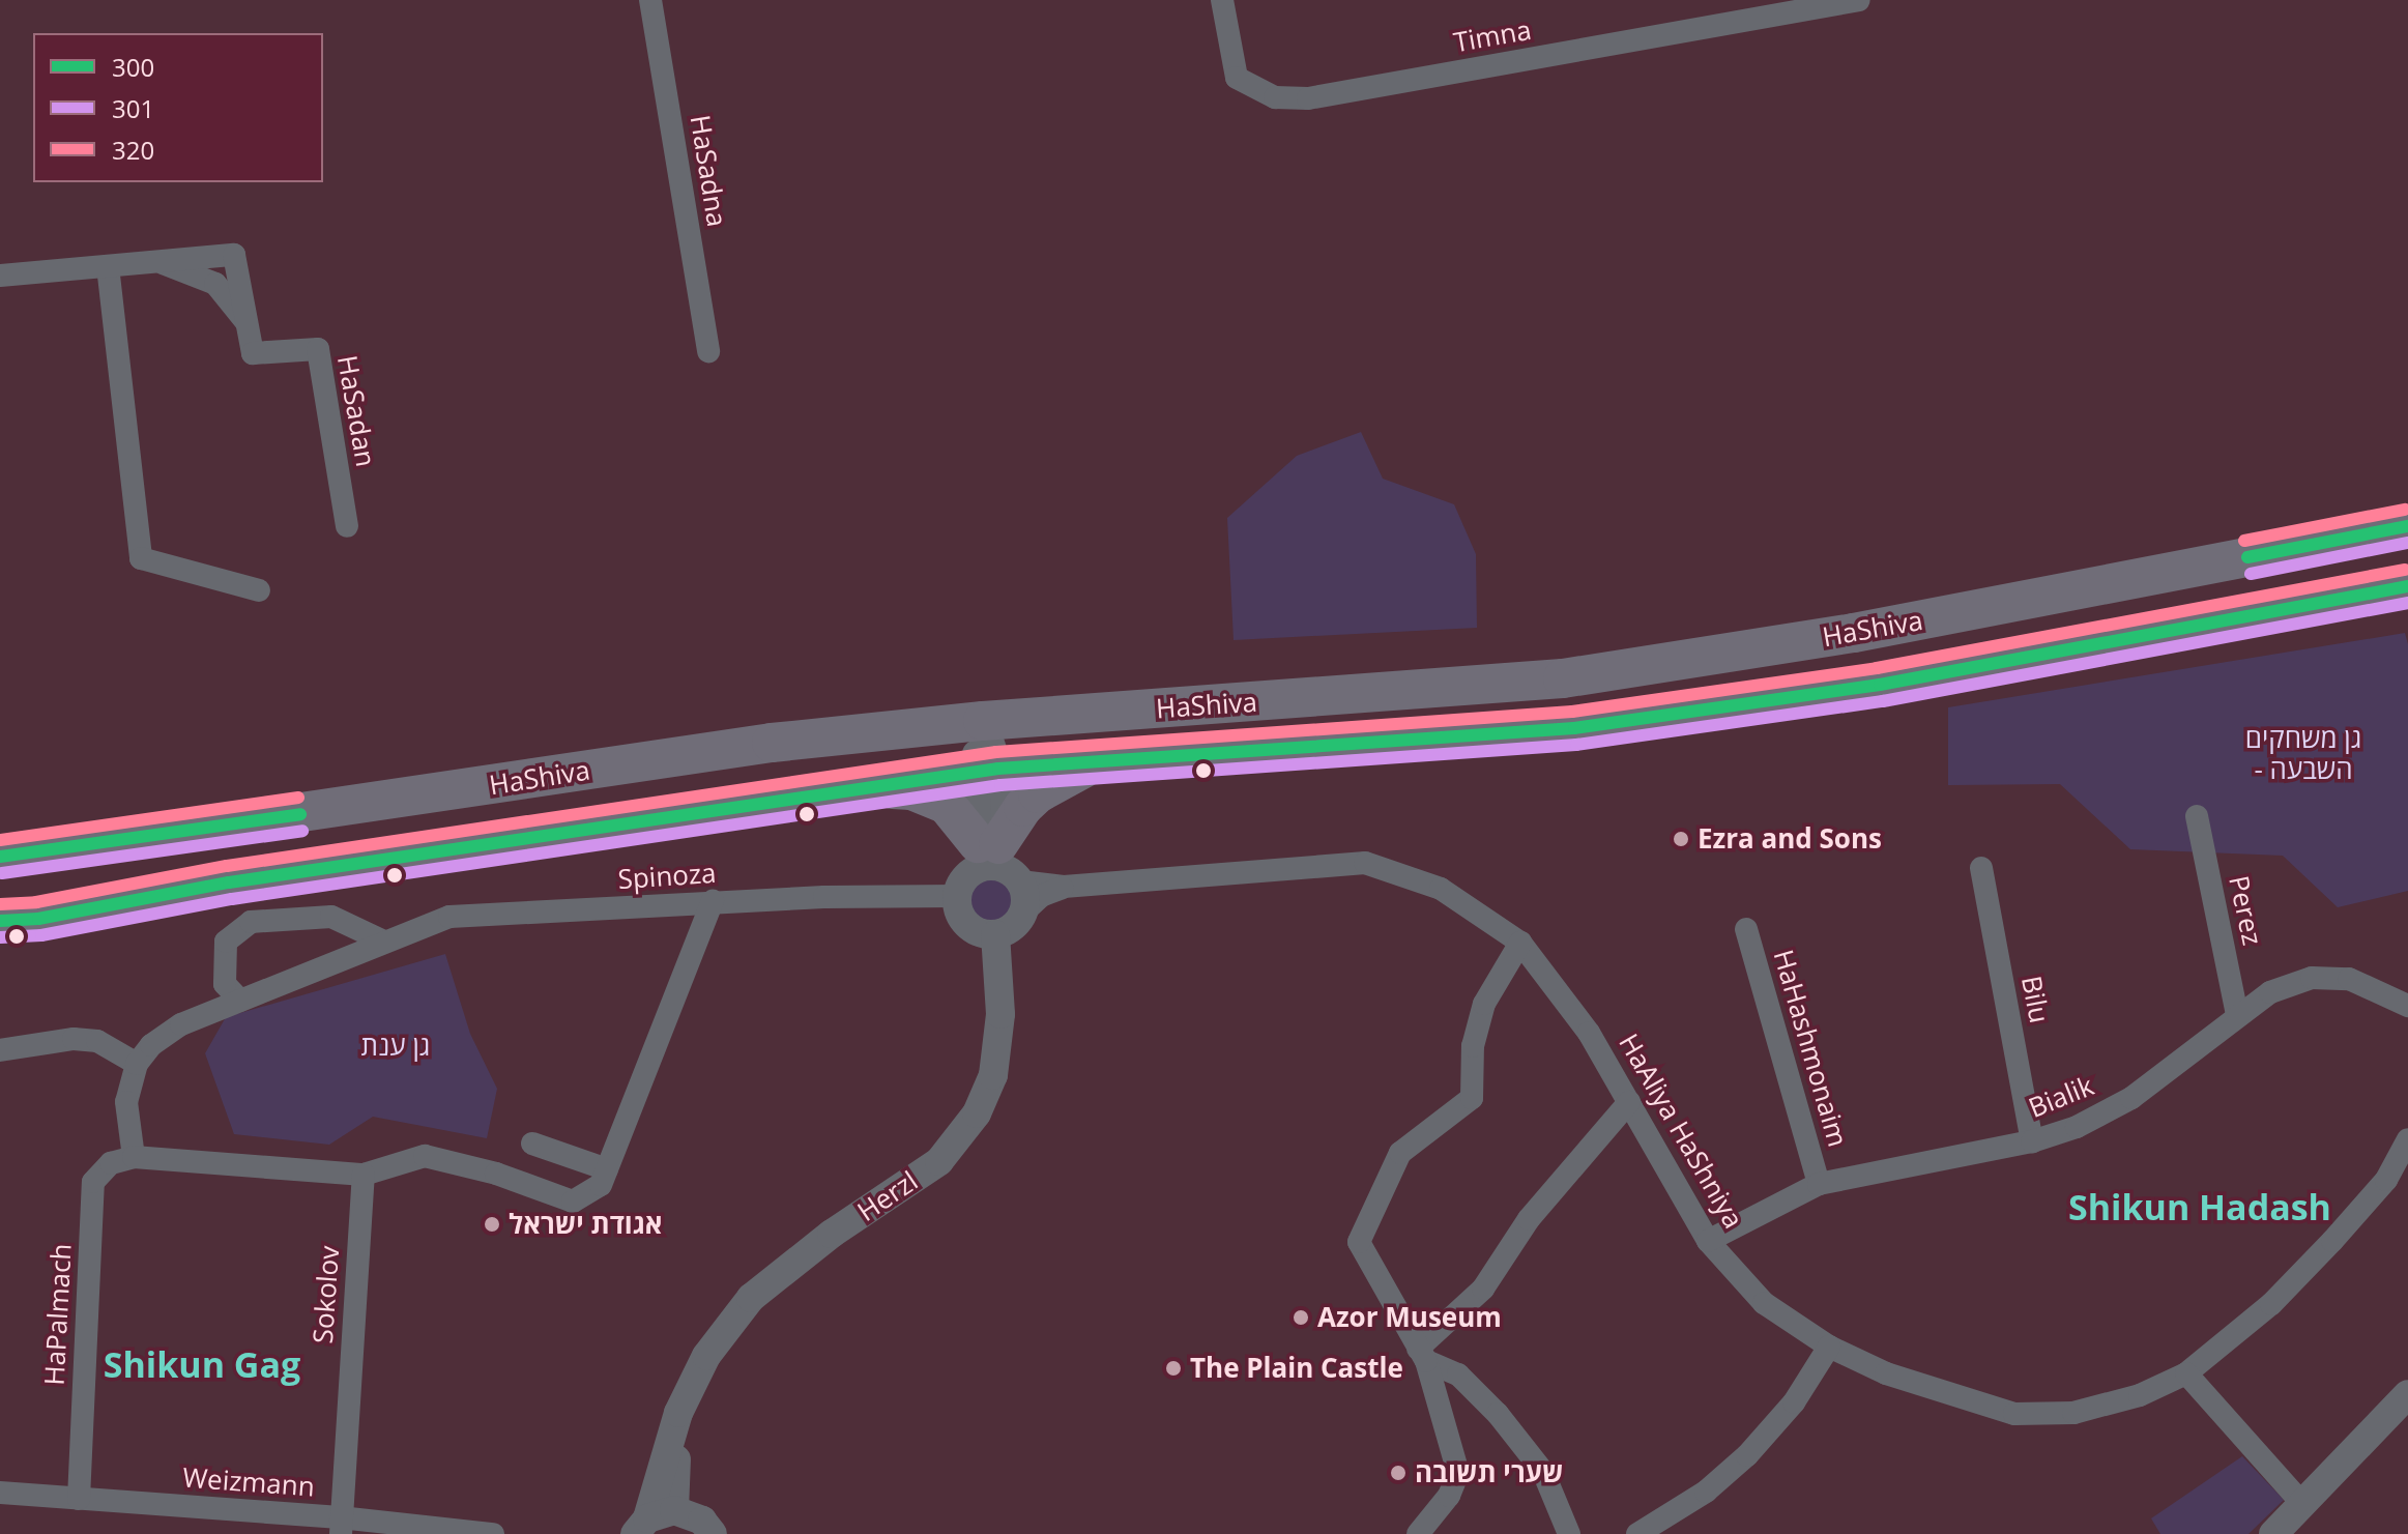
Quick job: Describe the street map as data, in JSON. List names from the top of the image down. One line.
{"streets":{"highway":["HaShiva"],"street":["Timna","HaSadna","HaSadan","Spinoza","Perez","Bilu","HaHashmonaim","Bialik","HaAliya HaShniya","Herzl","Sokolov","HaPalmach","Weizmann"]},"crossings":[["Spinoza","HaAliya HaShniya"],["Spinoza","Herzl"],["Perez","Bialik"],["Bilu","Bialik"],["HaHashmonaim","Bialik"],["Bialik","HaAliya HaShniya"],["HaAliya HaShniya","Herzl"],["Sokolov","Weizmann"],["HaPalmach","Weizmann"]],"districts":["Shikun Hadash","Shikun Gag"],"parks":["גן משחקים - השבעה","גן ענת"],"places":["Ezra and Sons","אגודת ישראל","Azor Museum","The Plain Castle","שערי תשובה"],"lines":["transit line 320","transit line 300","transit line 301"],"legend":["300","301","320"]}
